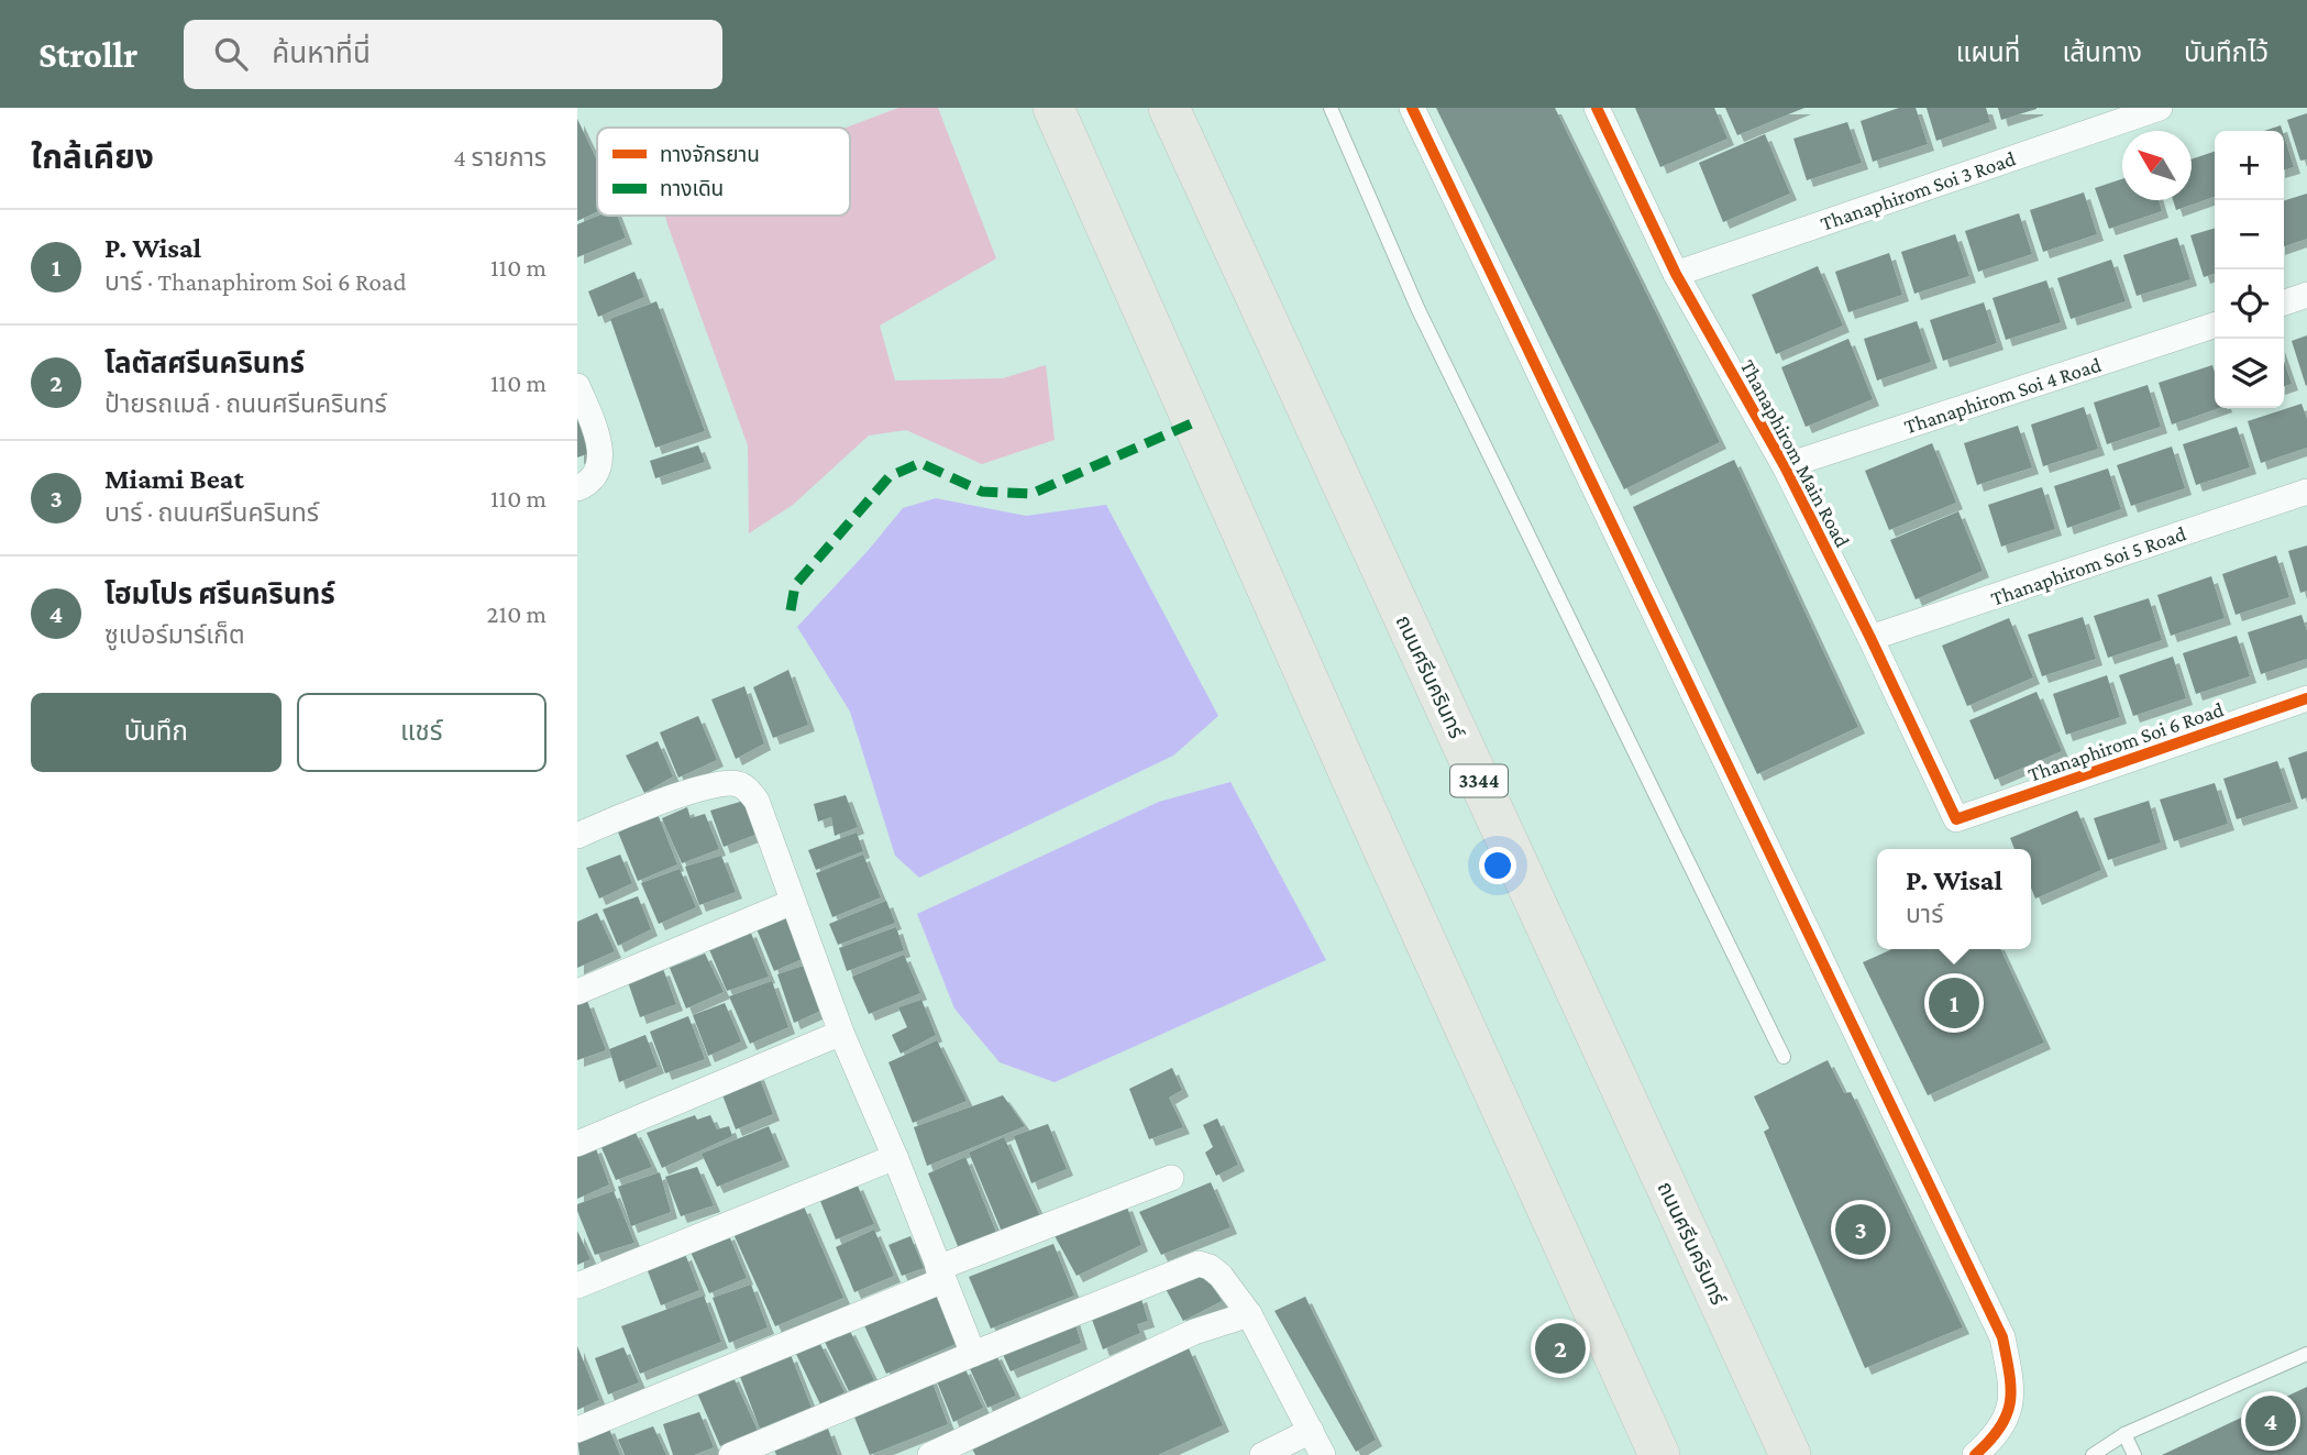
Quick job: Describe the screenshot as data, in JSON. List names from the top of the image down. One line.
{"streets":{"main road":["ถนนศรีนครินทร์","3344"],"street":["Thanaphirom Soi 3 Road","Thanaphirom Soi 4 Road","Thanaphirom Main Road","Thanaphirom Soi 5 Road","Thanaphirom Soi 6 Road"]},"crossings":[["Thanaphirom Soi 3 Road","Thanaphirom Main Road"],["Thanaphirom Soi 4 Road","Thanaphirom Main Road"],["Thanaphirom Main Road","Thanaphirom Soi 5 Road"],["Thanaphirom Main Road","Thanaphirom Soi 6 Road"]],"legend":["ทางจักรยาน","ทางเดิน"],"north":"top left","page":{"header":"Strollr","search":"ค้นหาที่นี่","nav":["แผนที่","เส้นทาง","บันทึกไว้"],"heading":["ใกล้เคียง","4 รายการ"],"map_buttons":["+","−"],"list":[{"mark":"1","name":"P. Wisal","note":"บาร์ · Thanaphirom Soi 6 Road","value":"110 m"},{"mark":"2","name":"โลตัสศรีนครินทร์","note":"ป้ายรถเมล์ · ถนนศรีนครินทร์","value":"110 m"},{"mark":"3","name":"Miami Beat","note":"บาร์ · ถนนศรีนครินทร์","value":"110 m"},{"mark":"4","name":"โฮมโปร ศรีนครินทร์","note":"ซูเปอร์มาร์เก็ต","value":"210 m"}],"buttons":["บันทึก","แชร์"],"popup":["P. Wisal","บาร์"],"pins":["1","3","2","4"]}}
